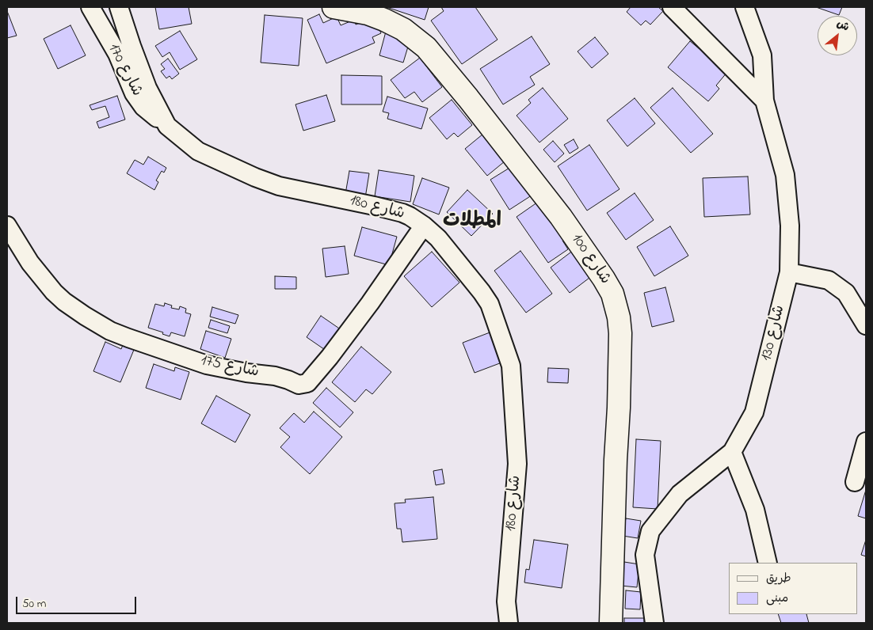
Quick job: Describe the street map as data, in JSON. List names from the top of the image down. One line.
{"streets":{"main road":["شارع 100"],"street":["شارع 170","شارع 180","شارع 130","شارع 175"]},"crossings":[["شارع 170","شارع 180"],["شارع 180","شارع 175"]],"districts":["المطلات"],"legend":["طريق","مبنى"],"scale_bar":"50 m","north":"top right"}
